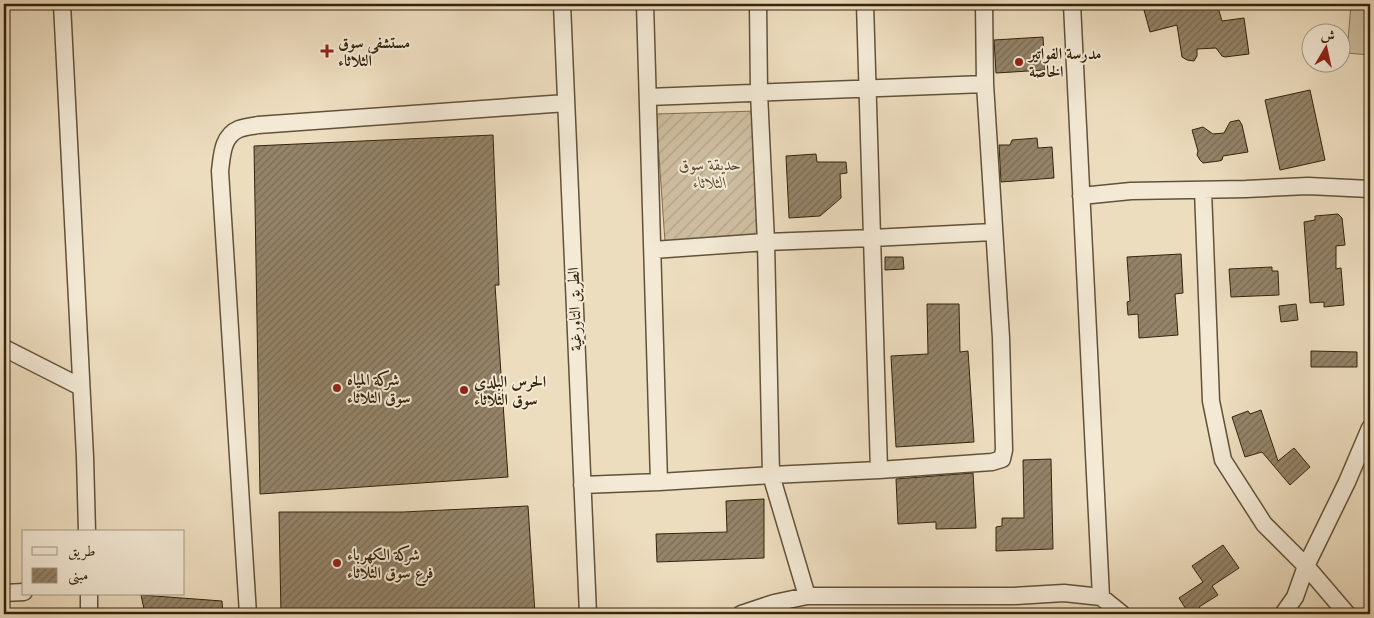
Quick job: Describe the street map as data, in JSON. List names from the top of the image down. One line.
{"streets":{"street":["الطريق التاورغية"]},"parks":["حديقة سوق الثلاثاء"],"places":{"health":["مستشفى سوق الثلاثاء"],"other":["مدرسة الفواتير الخاصة","شركة المياه سوق الثلاثاء","الحرس البلدي سوق الثلاثاء","شركة الكهرباء فرع سوق الثلاثاء"]},"legend":["طريق","مبنى"],"north":"top"}
